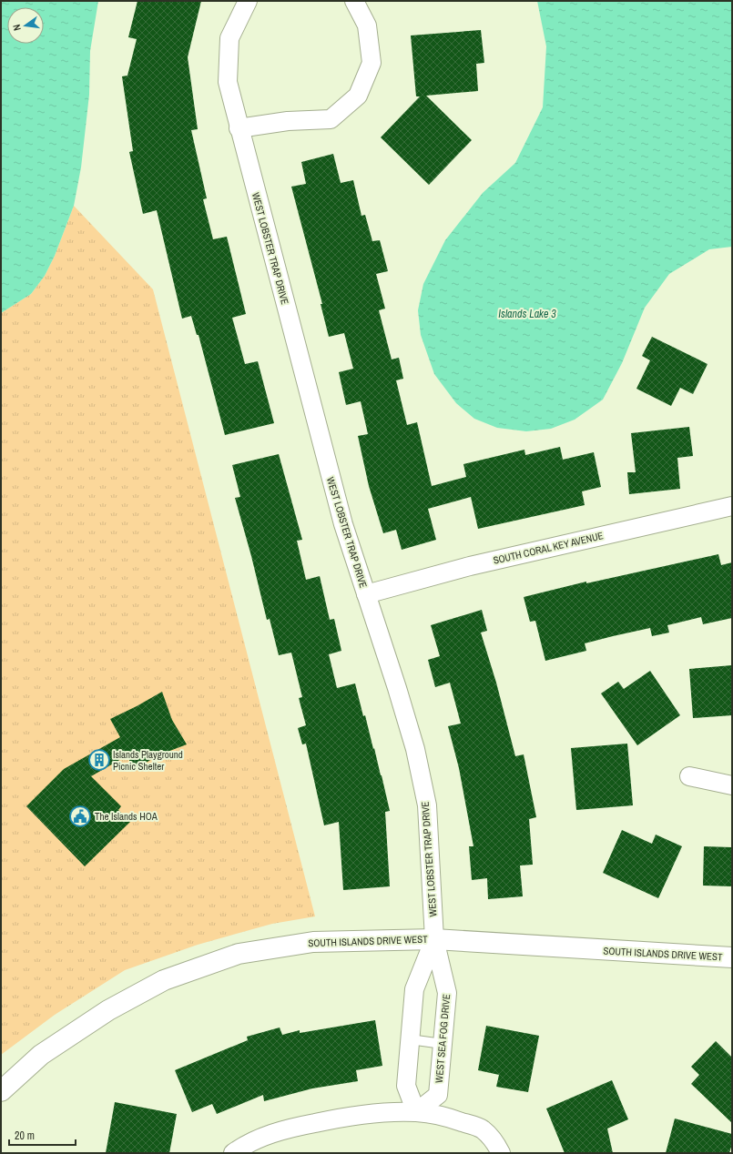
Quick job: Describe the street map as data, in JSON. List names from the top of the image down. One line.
{"streets":{"street":["WEST LOBSTER TRAP DRIVE","SOUTH CORAL KEY AVENUE","SOUTH ISLANDS DRIVE WEST","WEST SEA FOG DRIVE"]},"crossings":[["WEST LOBSTER TRAP DRIVE","SOUTH CORAL KEY AVENUE"],["WEST LOBSTER TRAP DRIVE","SOUTH ISLANDS DRIVE WEST"],["WEST LOBSTER TRAP DRIVE","WEST SEA FOG DRIVE"],["SOUTH ISLANDS DRIVE WEST","WEST SEA FOG DRIVE"]],"water":["Islands Lake 3"],"places":{"building":["Islands Playground Picnic Shelter"],"public building":["The Islands HOA"]},"scale_bar":"20 m","north":"left"}
